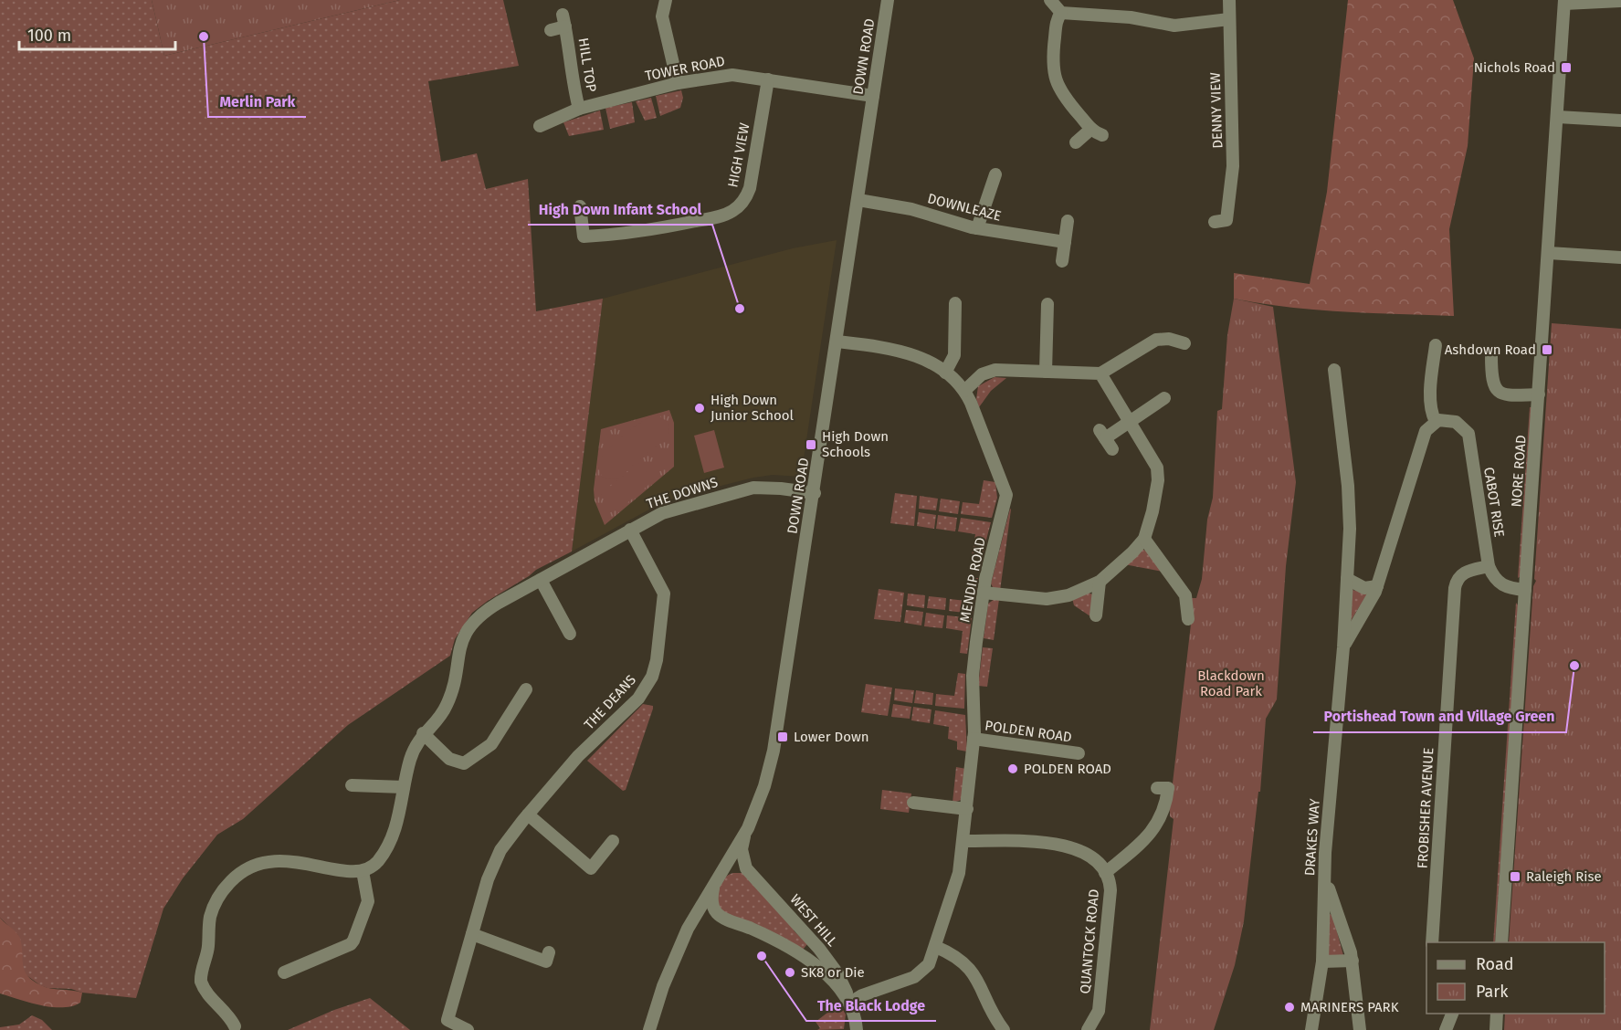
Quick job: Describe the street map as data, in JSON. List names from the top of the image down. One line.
{"streets":{"street":["DOWN ROAD","HILL TOP","TOWER ROAD","DENNY VIEW","HIGH VIEW","DOWNLEAZE","NORE ROAD","THE DOWNS","CABOT RISE","MENDIP ROAD","THE DEANS","POLDEN ROAD","FROBISHER AVENUE","DRAKES WAY","WEST HILL","QUANTOCK ROAD"]},"crossings":[["DOWN ROAD","TOWER ROAD"],["DOWN ROAD","DOWNLEAZE"],["DOWN ROAD","THE DOWNS"],["DOWN ROAD","MENDIP ROAD"],["HILL TOP","TOWER ROAD"],["TOWER ROAD","HIGH VIEW"],["THE DOWNS","THE DEANS"],["CABOT RISE","FROBISHER AVENUE"],["MENDIP ROAD","POLDEN ROAD"],["MENDIP ROAD","WEST HILL"],["MENDIP ROAD","QUANTOCK ROAD"]],"parks":["Blackdown Road Park"],"places":{"other":["Merlin Park","High Down Infant School","High Down Junior School","Portishead Town and Village Green","POLDEN ROAD","The Black Lodge","SK8 or Die","MARINERS PARK"],"transit":["Nichols Road","Ashdown Road","High Down Schools","Lower Down","Raleigh Rise"]},"legend":["Road","Park"],"scale_bar":"100 m"}
